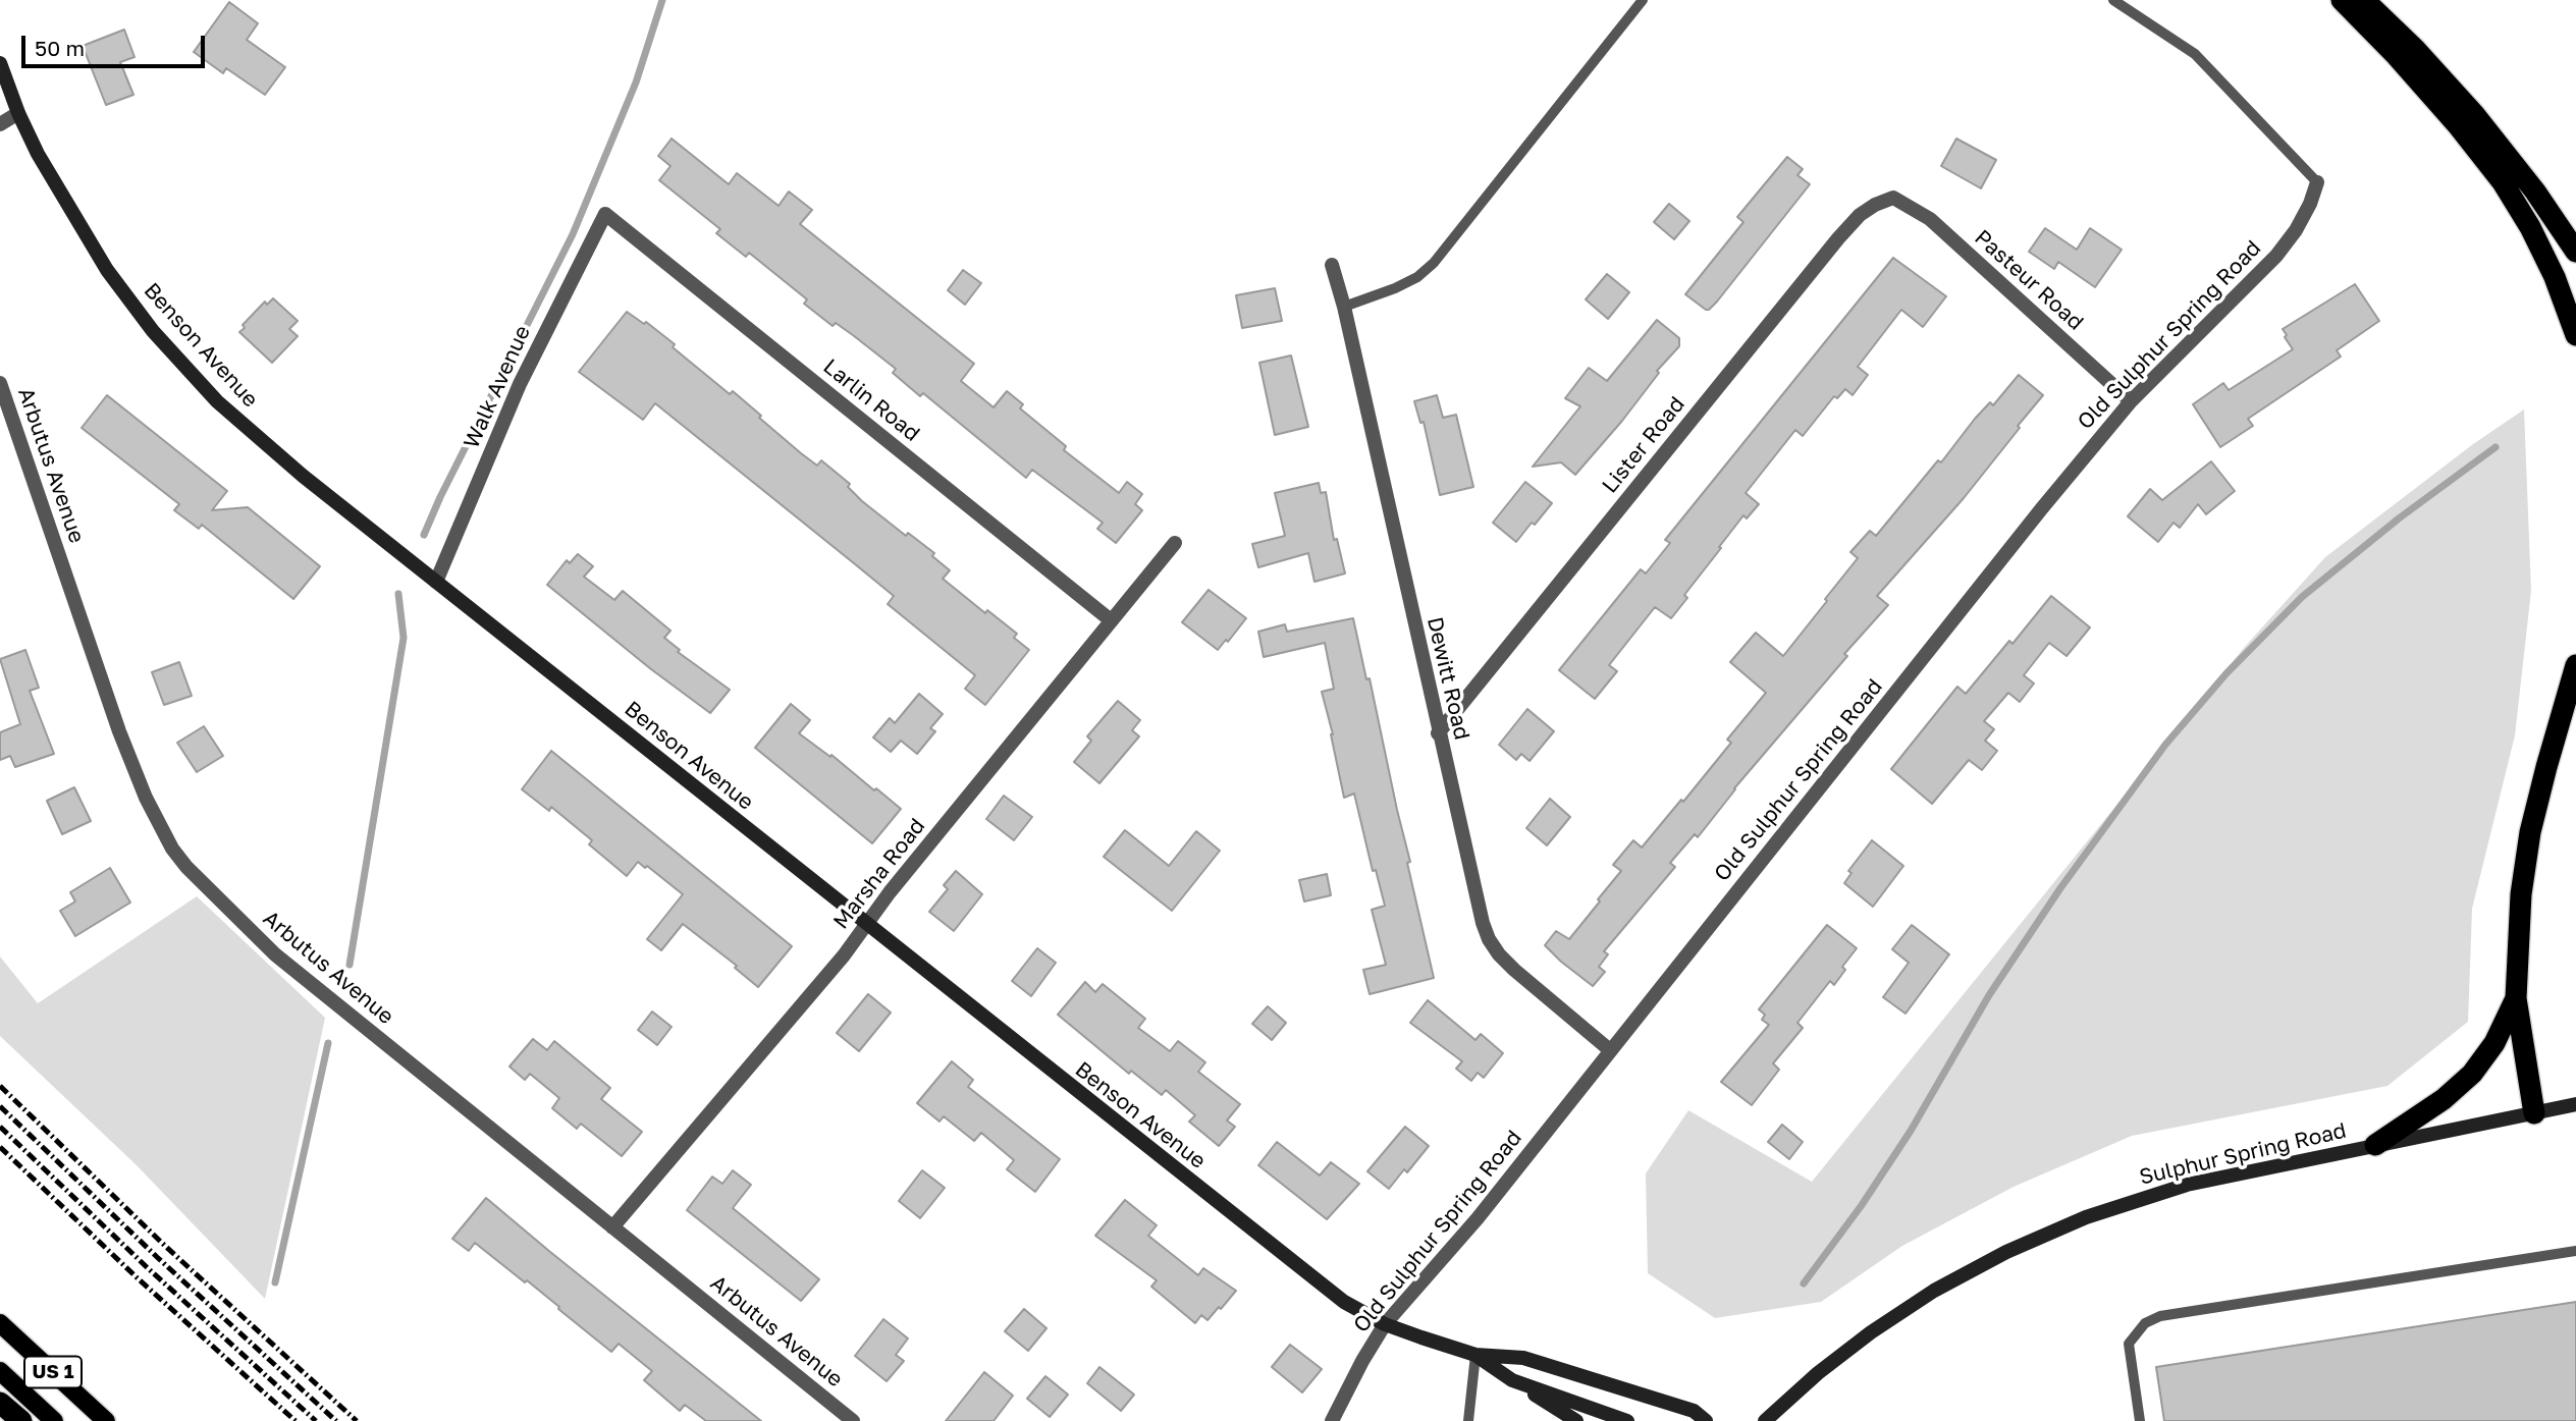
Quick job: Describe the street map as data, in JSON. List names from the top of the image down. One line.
{"streets":{"main road":["US 1"],"street":["Pasteur Road","Old Sulphur Spring Road","Benson Avenue","Walk Avenue","Larlin Road","Lister Road","Arbutus Avenue","Dewitt Road","Marsha Road","Sulphur Spring Road"]},"crossings":[["Pasteur Road","Old Sulphur Spring Road"],["Pasteur Road","Lister Road"],["Old Sulphur Spring Road","Benson Avenue"],["Old Sulphur Spring Road","Dewitt Road"],["Benson Avenue","Walk Avenue"],["Benson Avenue","Marsha Road"],["Walk Avenue","Larlin Road"],["Larlin Road","Marsha Road"],["Lister Road","Dewitt Road"],["Arbutus Avenue","Marsha Road"]],"scale_bar":"50 m"}
